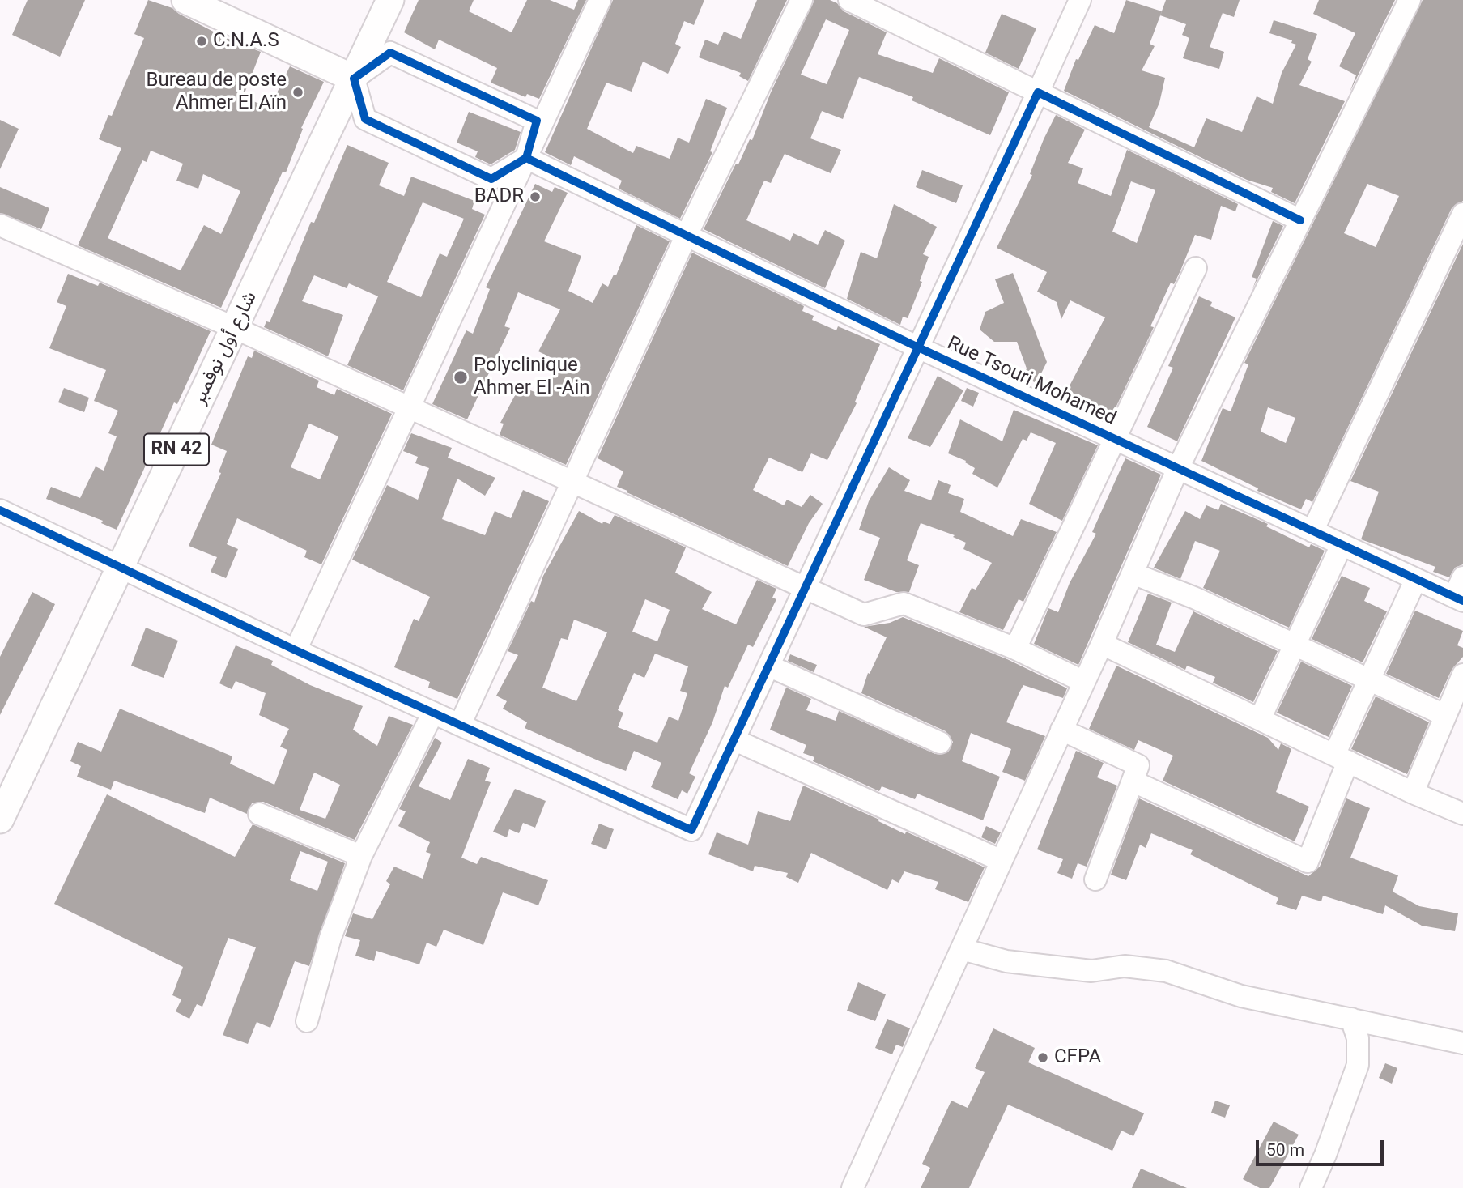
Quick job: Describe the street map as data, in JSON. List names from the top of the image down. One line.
{"streets":{"main road":["شارع أول نوفمبر","RN 42"],"street":["Rue Tsouri Mohamed"]},"places":["C.N.A.S","Bureau de poste Ahmer El Aïn","BADR","Polyclinique Ahmer El -Ain","CFPA"],"scale_bar":"50 m"}
